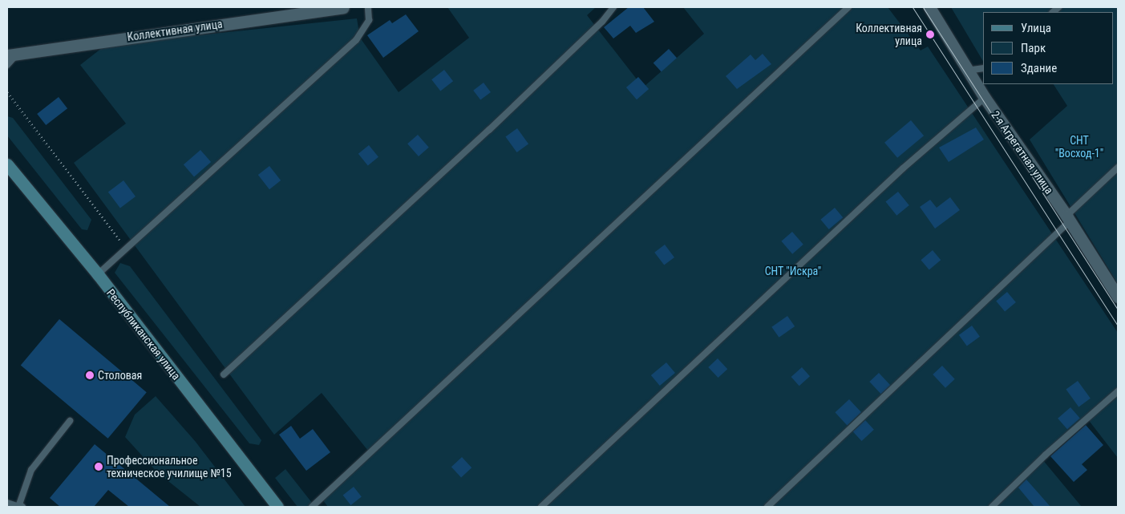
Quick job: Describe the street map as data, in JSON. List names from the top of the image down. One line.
{"streets":{"main road":["Республиканская улица"],"street":["Коллективная улица","2-я Агрегатная улица"]},"parks":["СНТ \"Восход-1\"","СНТ \"Искра\""],"places":["Коллективная улица","Столовая","Профессиональное техническое училище №15"],"legend":["Улица","Парк","Здание"]}
